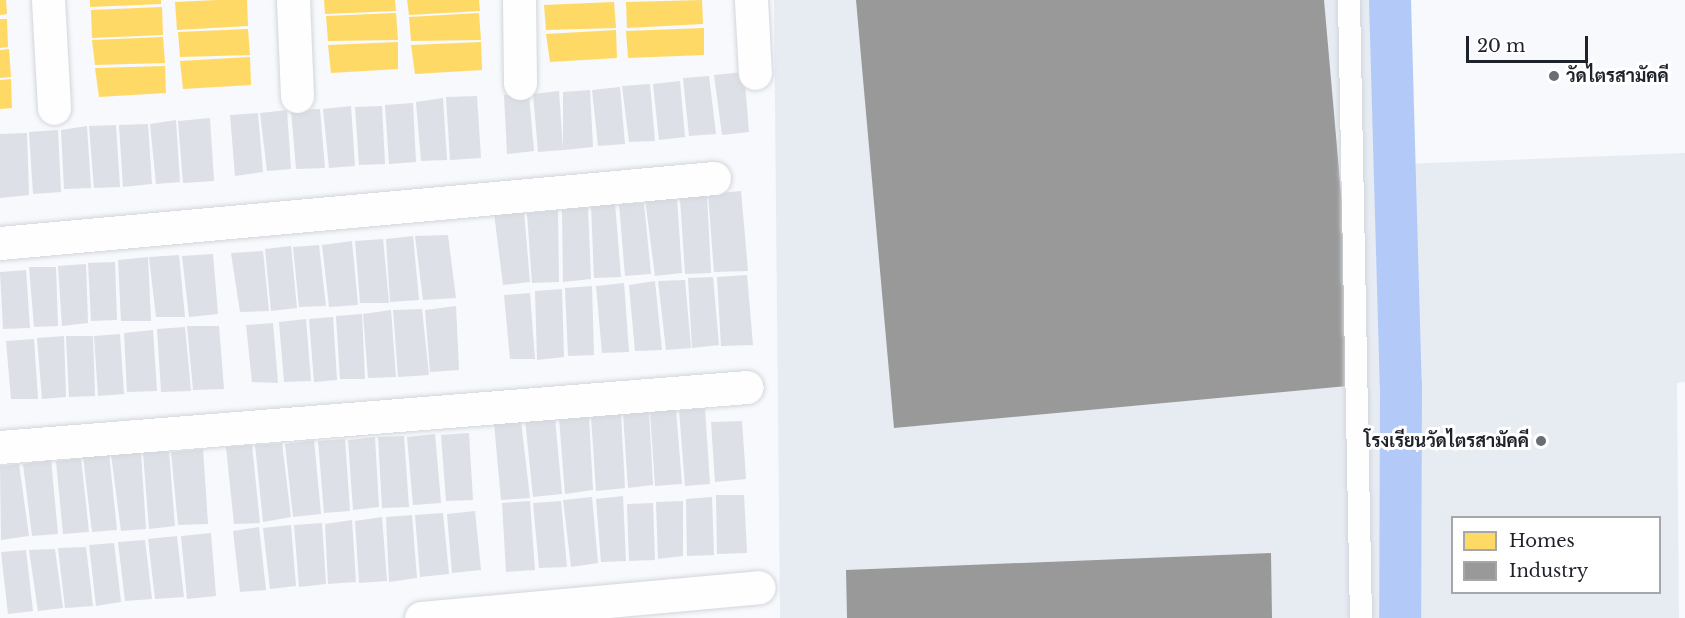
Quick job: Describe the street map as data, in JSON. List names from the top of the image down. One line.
{"places":["วัดไตรสามัคคี","โรงเรียนวัดไตรสามัคคี"],"legend":["Homes","Industry"],"scale_bar":"20 m"}
